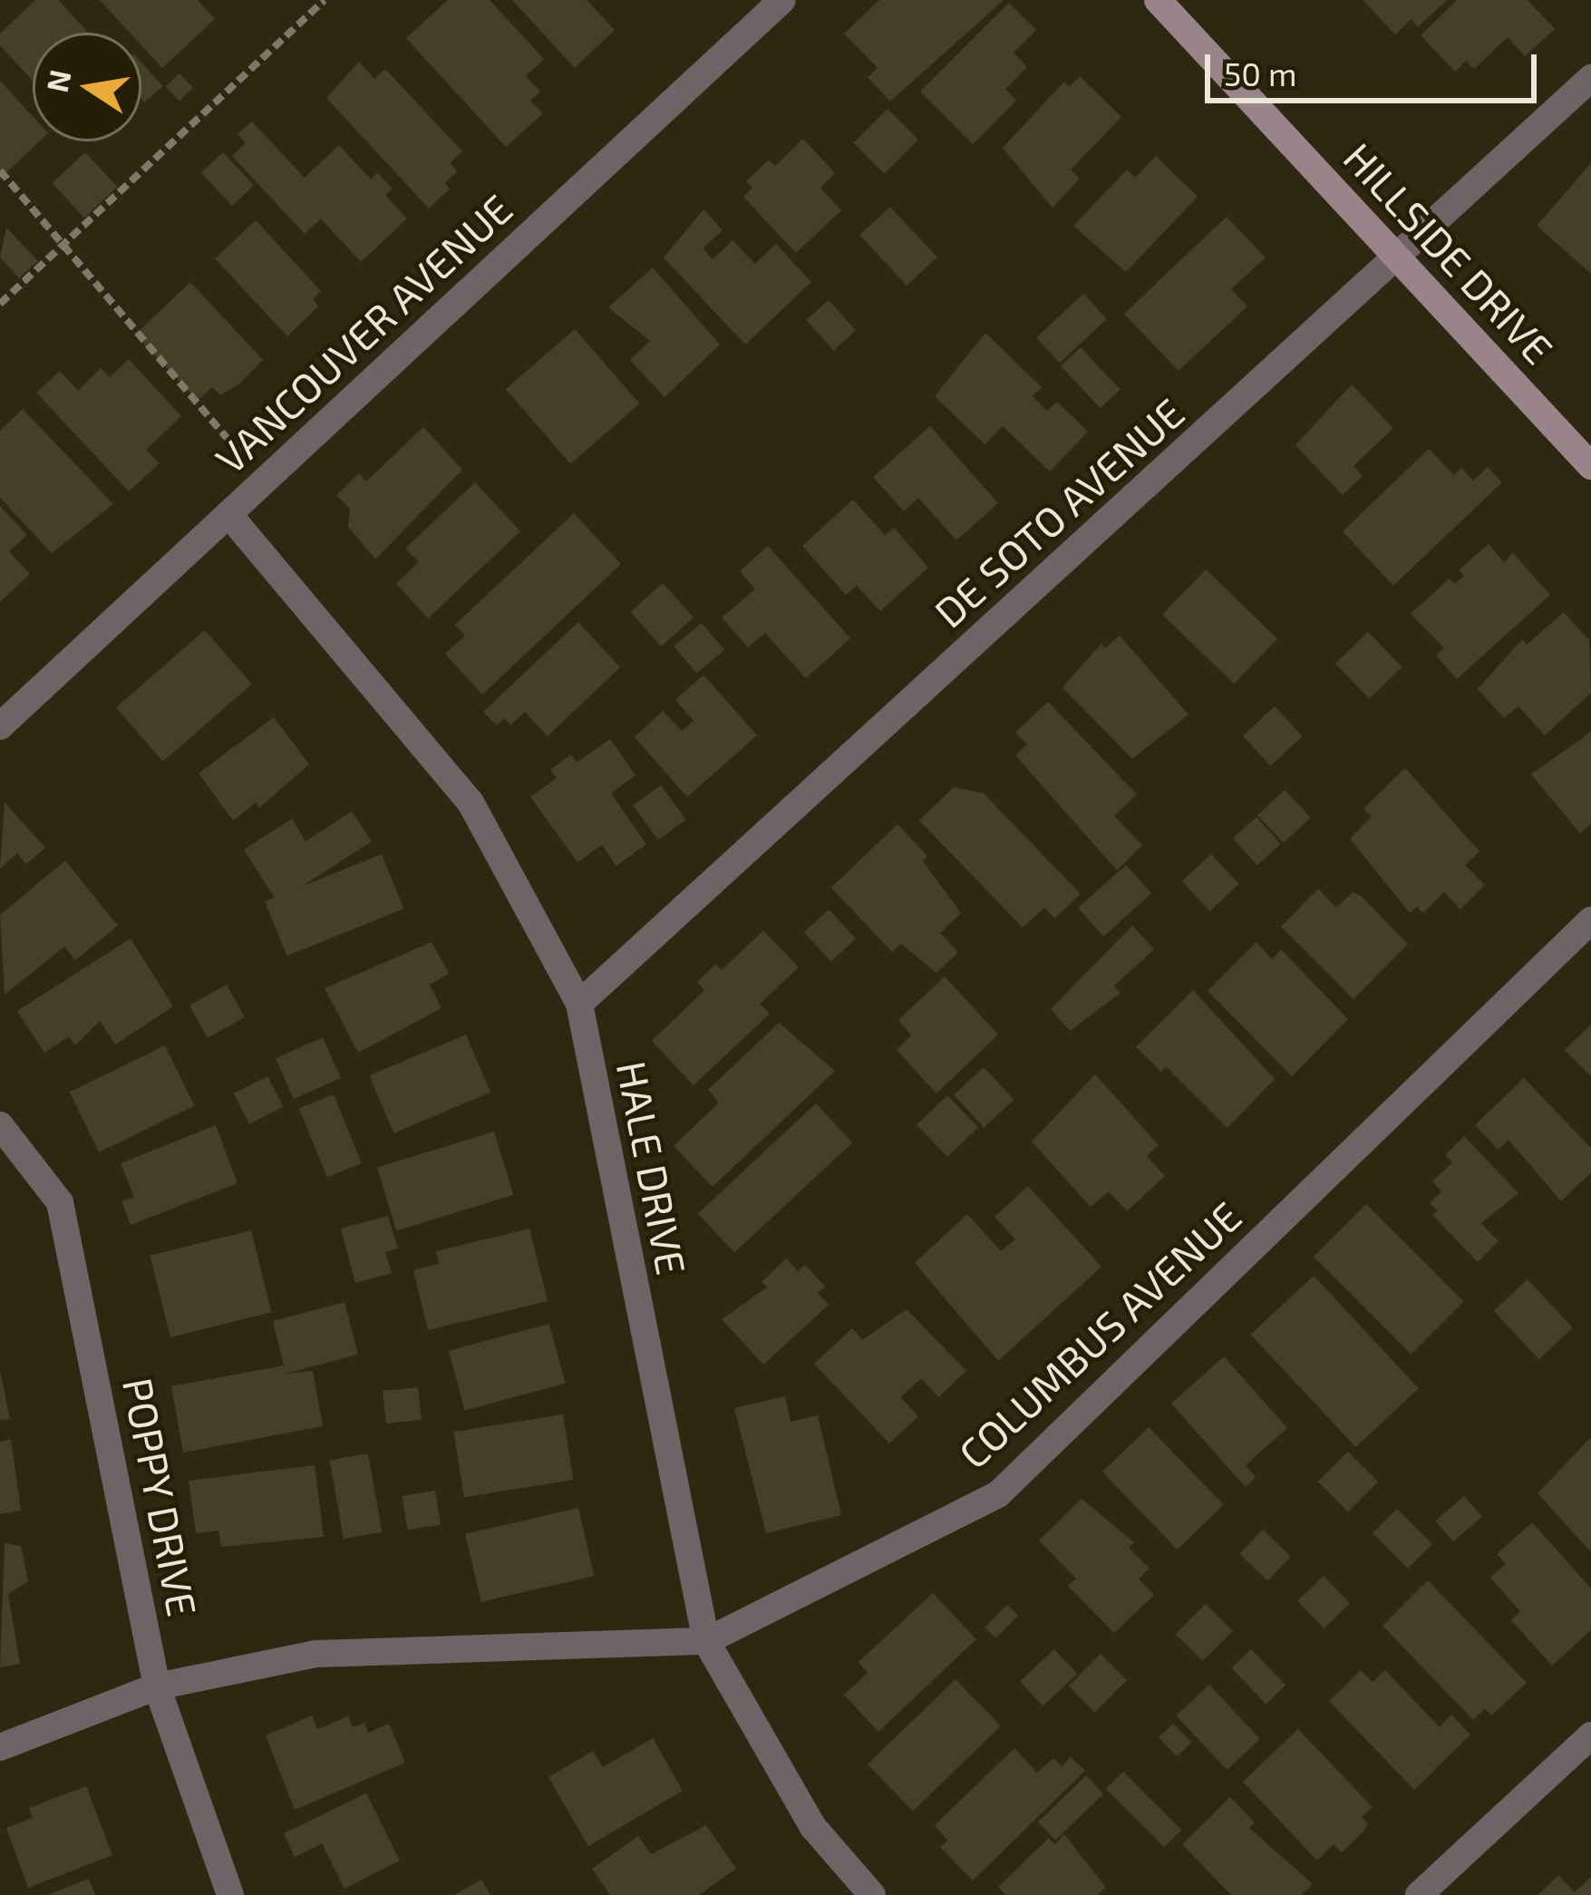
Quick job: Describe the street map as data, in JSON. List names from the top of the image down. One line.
{"streets":{"main road":["HILLSIDE DRIVE"],"street":["VANCOUVER AVENUE","DE SOTO AVENUE","HALE DRIVE","COLUMBUS AVENUE","POPPY DRIVE"]},"crossings":[["HILLSIDE DRIVE","DE SOTO AVENUE"],["VANCOUVER AVENUE","HALE DRIVE"],["DE SOTO AVENUE","HALE DRIVE"],["HALE DRIVE","COLUMBUS AVENUE"],["COLUMBUS AVENUE","POPPY DRIVE"]],"scale_bar":"50 m","north":"left"}
